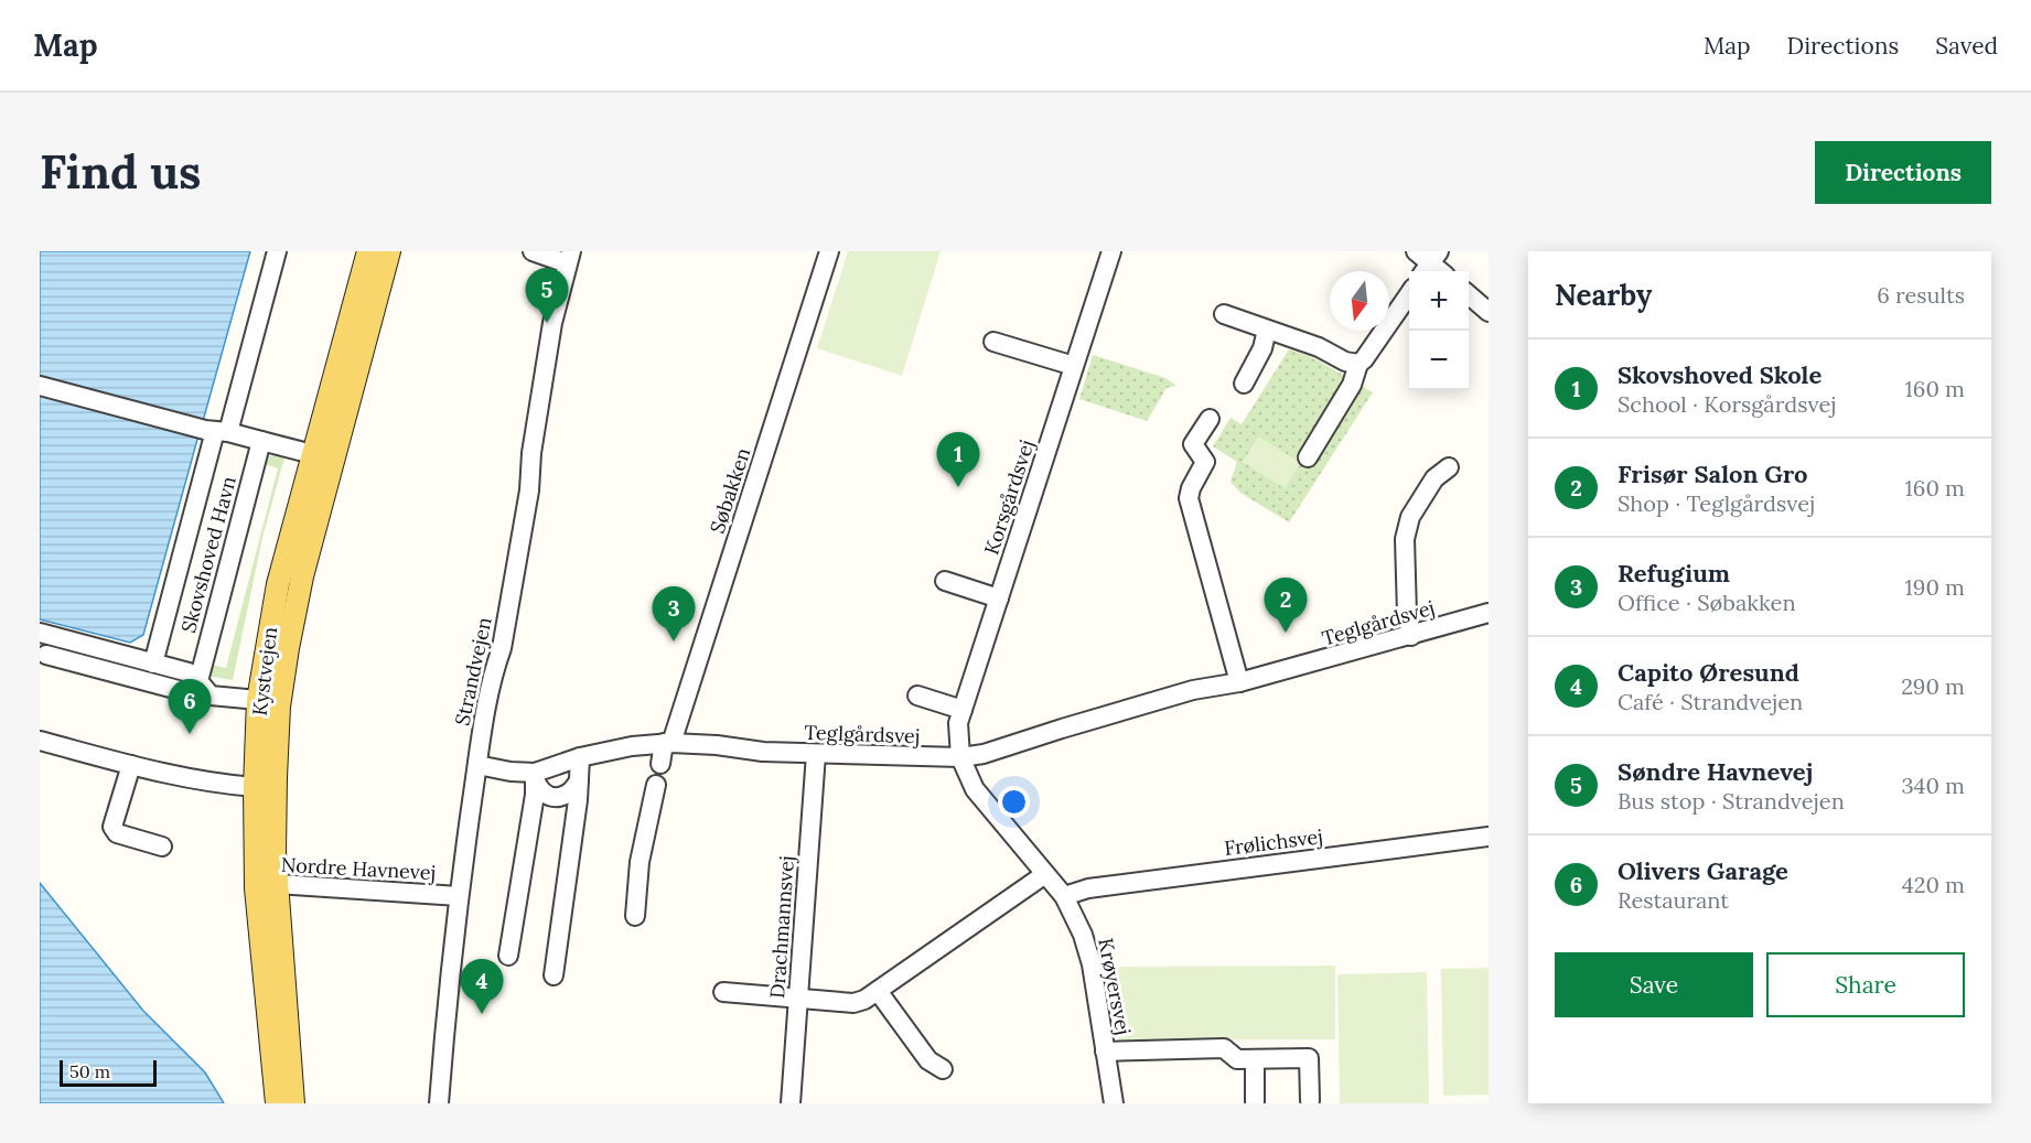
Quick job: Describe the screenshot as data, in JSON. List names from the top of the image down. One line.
{"streets":{"main road":["Kystvejen"],"street":["Søbakken","Korsgårdsvej","Skovshoved Havn","Teglgårdsvej","Strandvejen","Frølichsvej","Nordre Havnevej","Drachmannsvej","Krøyersvej"]},"crossings":[["Søbakken","Teglgårdsvej"],["Korsgårdsvej","Teglgårdsvej"],["Korsgårdsvej","Krøyersvej"],["Teglgårdsvej","Strandvejen"],["Teglgårdsvej","Drachmannsvej"],["Teglgårdsvej","Krøyersvej"],["Kystvejen","Nordre Havnevej"],["Strandvejen","Nordre Havnevej"],["Frølichsvej","Krøyersvej"]],"scale_bar":"50 m","north":"bottom","page":{"header":"Map","nav":["Map","Directions","Saved"],"buttons":["Directions",["Save","Share"]],"title":"Find us","heading":["Nearby","6 results"],"pins":["5","1","2","3","6","4"],"map_buttons":["+","−"],"list":[{"mark":"1","name":"Skovshoved Skole","note":"School · Korsgårdsvej","value":"160 m"},{"mark":"2","name":"Frisør Salon Gro","note":"Shop · Teglgårdsvej","value":"160 m"},{"mark":"3","name":"Refugium","note":"Office · Søbakken","value":"190 m"},{"mark":"4","name":"Capito Øresund","note":"Café · Strandvejen","value":"290 m"},{"mark":"5","name":"Søndre Havnevej","note":"Bus stop · Strandvejen","value":"340 m"},{"mark":"6","name":"Olivers Garage","note":"Restaurant","value":"420 m"}],"scale":"50 m"}}
